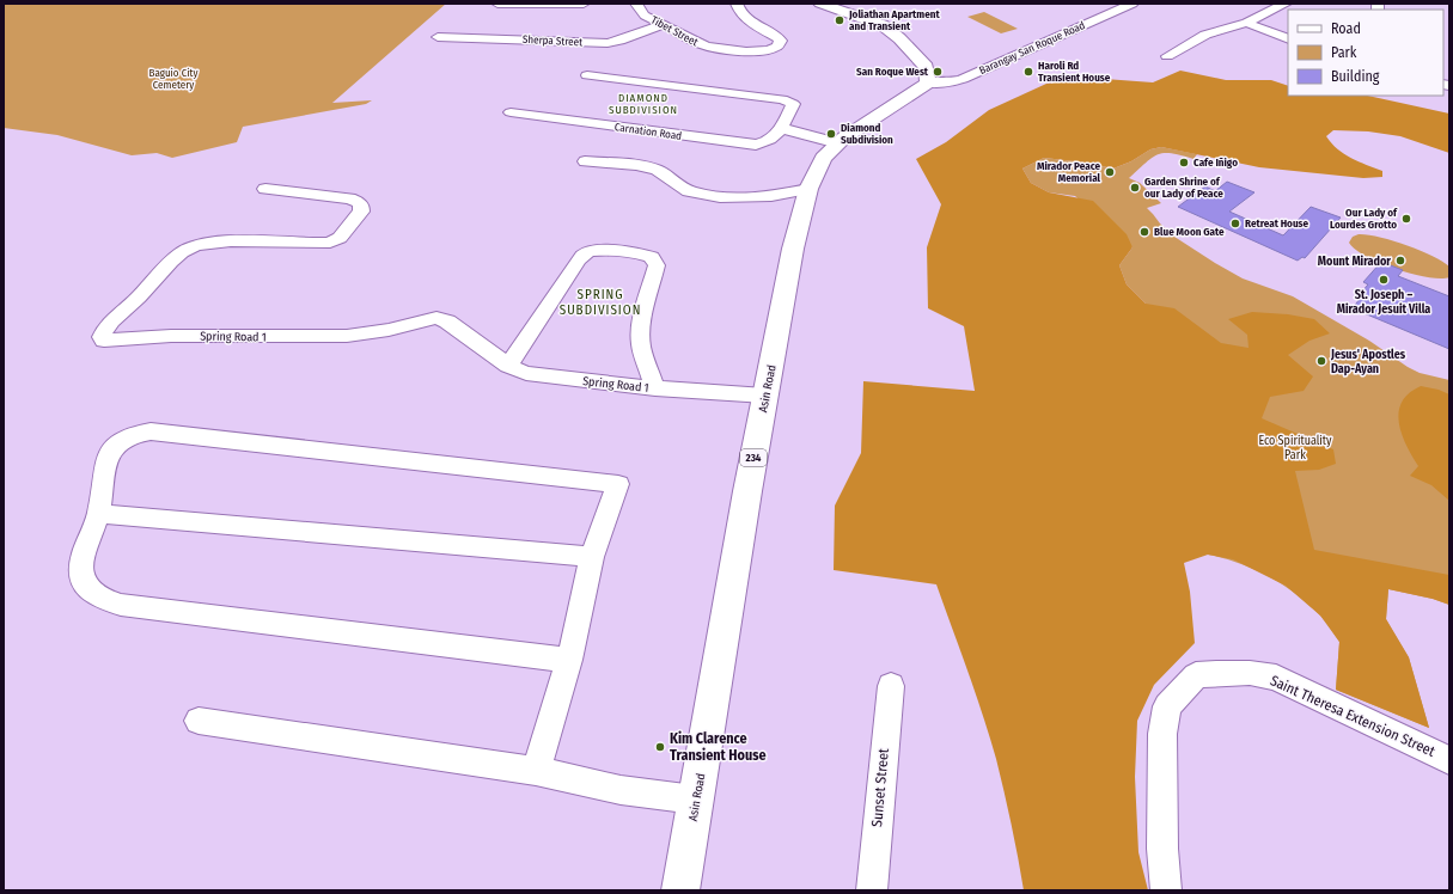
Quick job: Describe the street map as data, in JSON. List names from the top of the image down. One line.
{"streets":{"main road":["Asin Road","234"],"street":["Tibet Street","Sherpa Street","Barangay San Roque Road","Carnation Road","Spring Road 1","Saint Theresa Extension Street","Sunset Street"]},"crossings":[["Tibet Street","Sherpa Street"],["Barangay San Roque Road","Asin Road"],["Spring Road 1","Asin Road"]],"districts":["DIAMOND SUBDIVISION","SPRING SUBDIVISION"],"parks":["Baguio City Cemetery","Eco Spirituality Park"],"places":["Joliathan Apartment and Transient","San Roque West","Haroli Rd Transient House","Diamond Subdivision","Cafe Iñigo","Mirador Peace Memorial","Garden Shrine of our Lady of Peace","Our Lady of Lourdes Grotto","Retreat House","Blue Moon Gate","Mount Mirador","St. Joseph – Mirador Jesuit Villa","Jesus' Apostles Dap-Ayan","Kim Clarence Transient House"],"legend":["Road","Park","Building"]}
